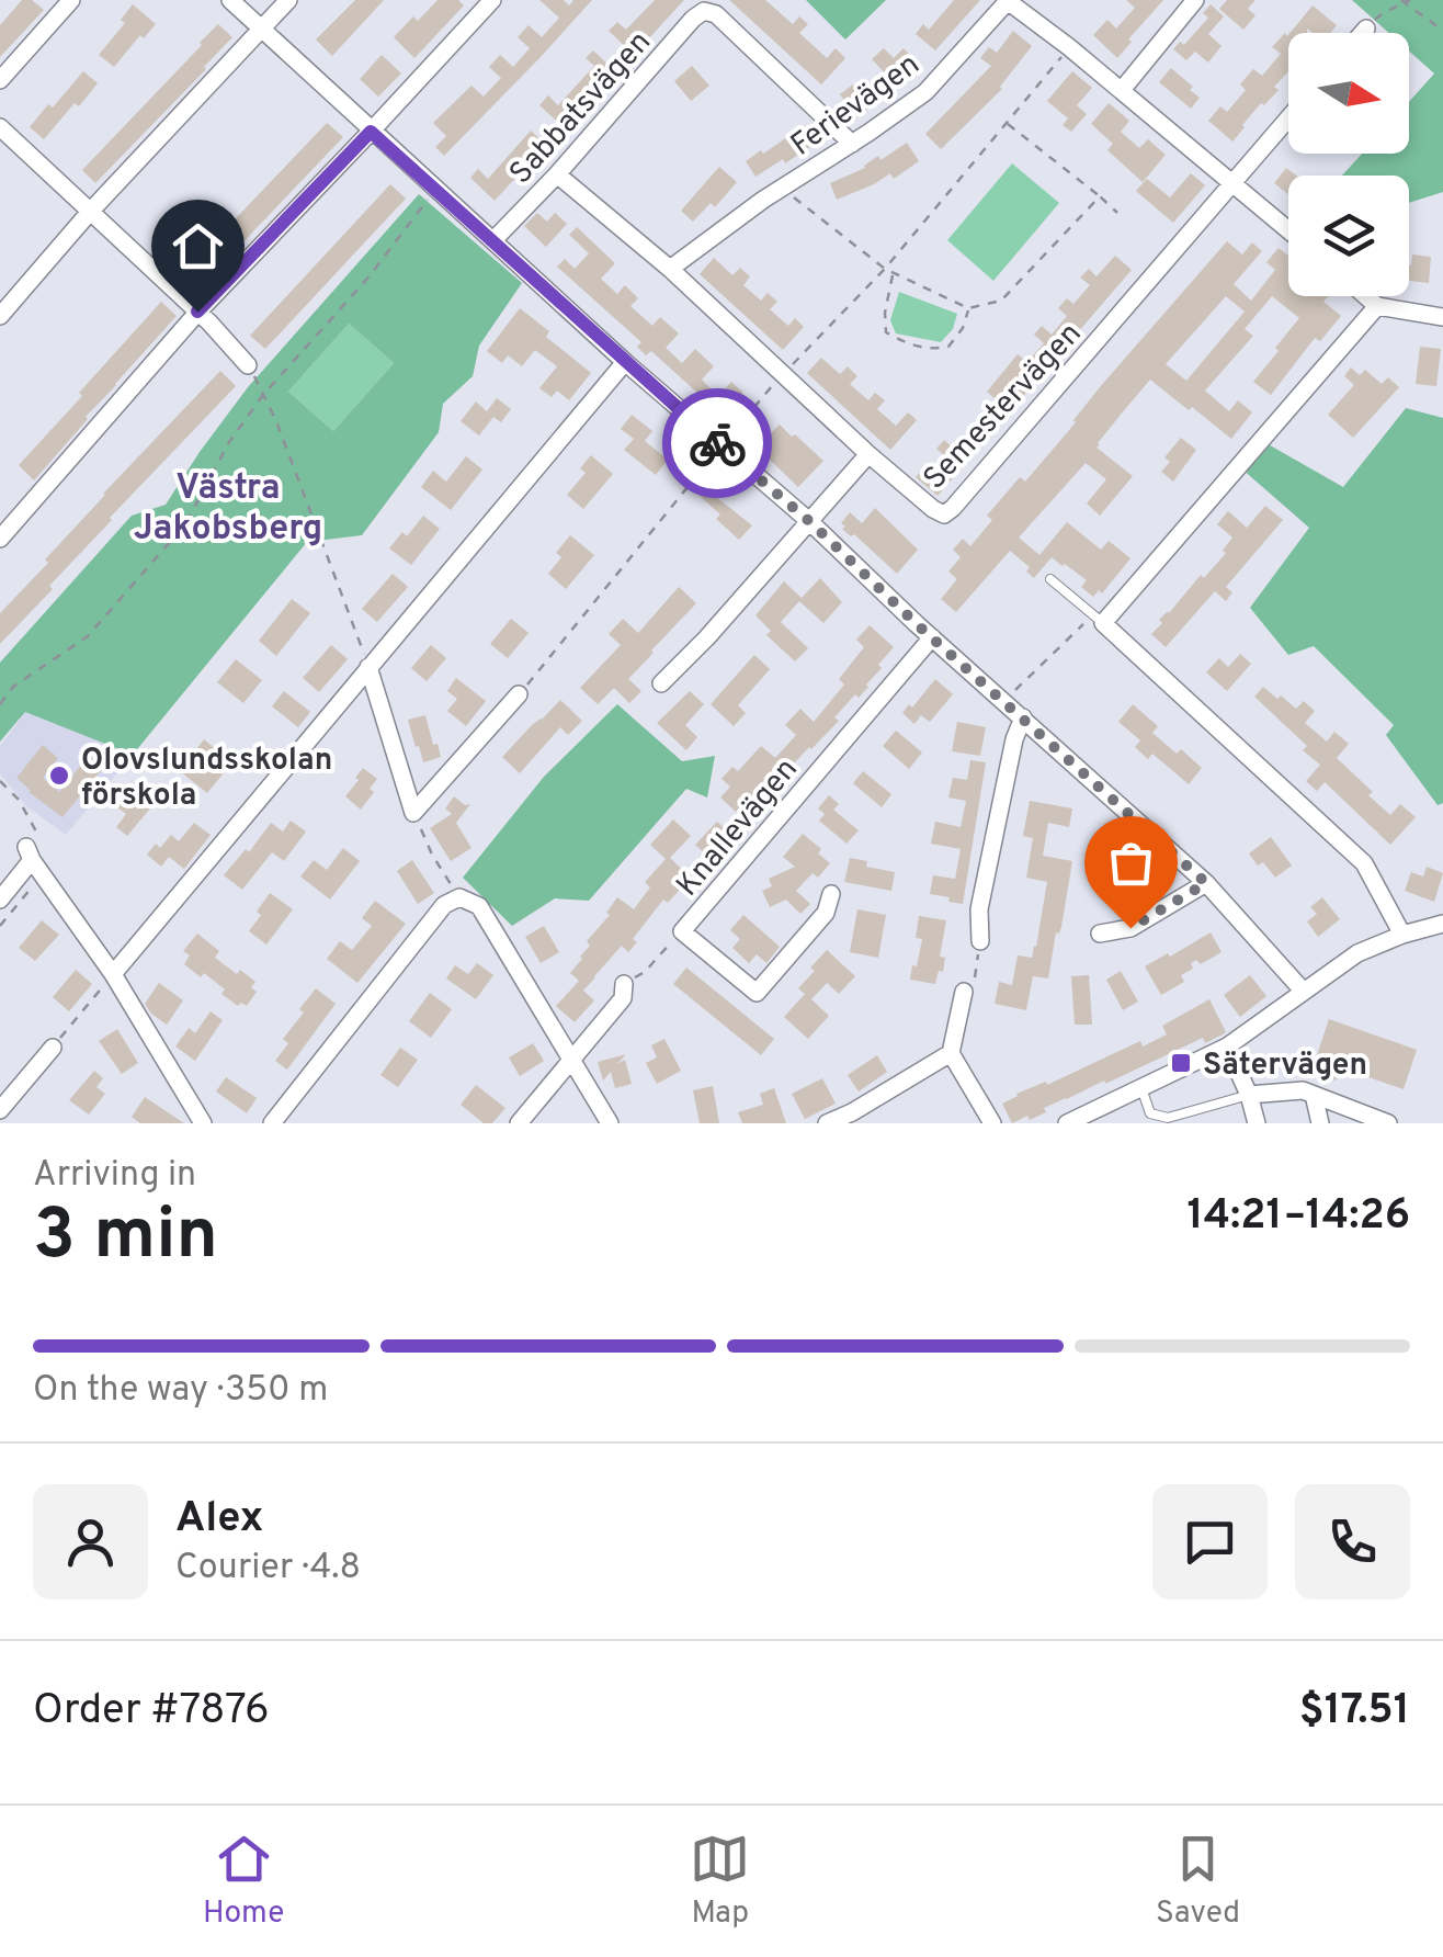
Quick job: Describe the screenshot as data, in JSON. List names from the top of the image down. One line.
{"streets":{"street":["Ferievägen","Sabbatsvägen","Semestervägen","Knallevägen"]},"crossings":[["Ferievägen","Sabbatsvägen"],["Ferievägen","Semestervägen"],["Sabbatsvägen","Semestervägen"]],"districts":["Västra Jakobsberg"],"places":{"other":["Olovslundsskolan förskola"],"transit":["Sätervägen"]},"north":"right","page":{"heading":["3 min","Arriving in","14:21–14:26"],"panel":["Alex","Courier · 4.8","Order #7876","$17.51"],"bar":"On the way · 350 m","tabs":["Home","Map","Saved"]}}
